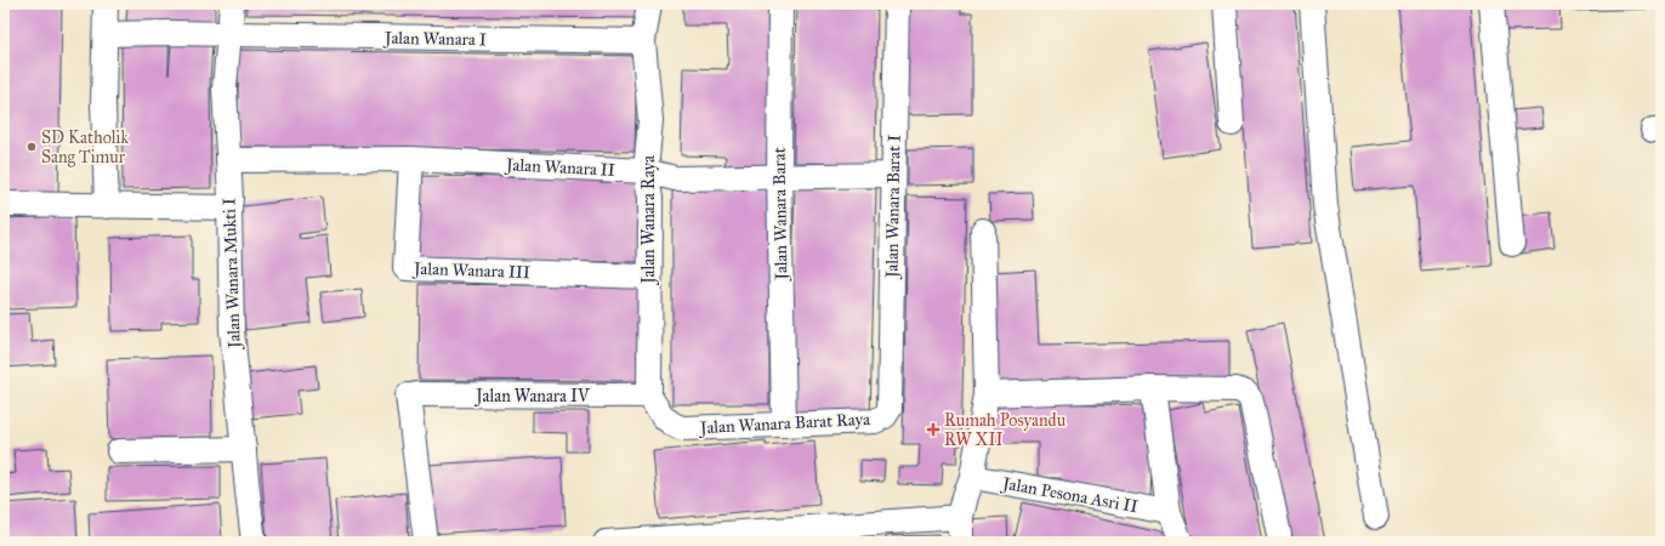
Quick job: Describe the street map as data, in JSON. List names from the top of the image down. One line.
{"streets":{"street":["Jalan Wanara I","Jalan Wanara II","Jalan Wanara Barat I","Jalan Wanara Barat","Jalan Wanara Raya","Jalan Wanara III","Jalan Wanara Mukti I","Jalan Wanara IV","Jalan Wanara Barat Raya","Jalan Pesona Asri II"]},"crossings":[["Jalan Wanara I","Jalan Wanara Raya"],["Jalan Wanara I","Jalan Wanara Mukti I"],["Jalan Wanara II","Jalan Wanara Barat I"],["Jalan Wanara II","Jalan Wanara Barat"],["Jalan Wanara II","Jalan Wanara Raya"],["Jalan Wanara II","Jalan Wanara III"],["Jalan Wanara II","Jalan Wanara Mukti I"],["Jalan Wanara Barat I","Jalan Wanara Barat Raya"],["Jalan Wanara Barat","Jalan Wanara Barat Raya"],["Jalan Wanara Raya","Jalan Wanara III"],["Jalan Wanara Raya","Jalan Wanara IV"],["Jalan Wanara Raya","Jalan Wanara Barat Raya"],["Jalan Wanara IV","Jalan Wanara Barat Raya"]],"places":{"other":["SD Katholik Sang Timur"],"health":["Rumah Posyandu RW XII"]}}
